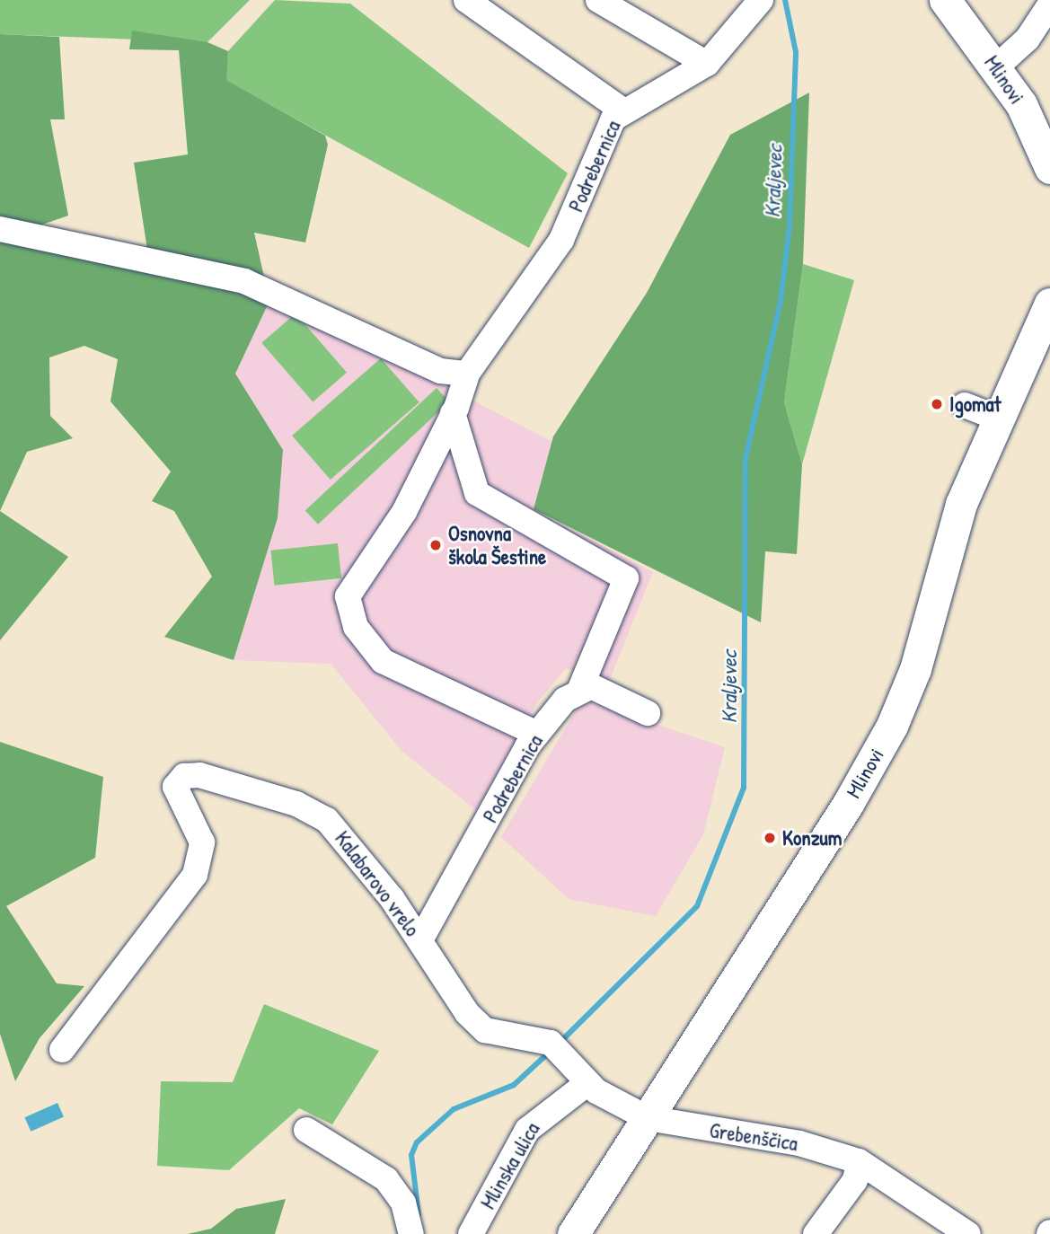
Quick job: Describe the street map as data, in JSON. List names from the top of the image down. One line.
{"streets":{"main road":["Mlinovi"],"street":["Podrebernica","Kalabarovo vrelo","Grebenščica","Mlinska ulica"]},"crossings":[["Mlinovi","Grebenščica"],["Podrebernica","Kalabarovo vrelo"],["Kalabarovo vrelo","Mlinska ulica"]],"water":["Kraljevec"],"places":["Igomat","Osnovna škola Šestine","Konzum"]}
